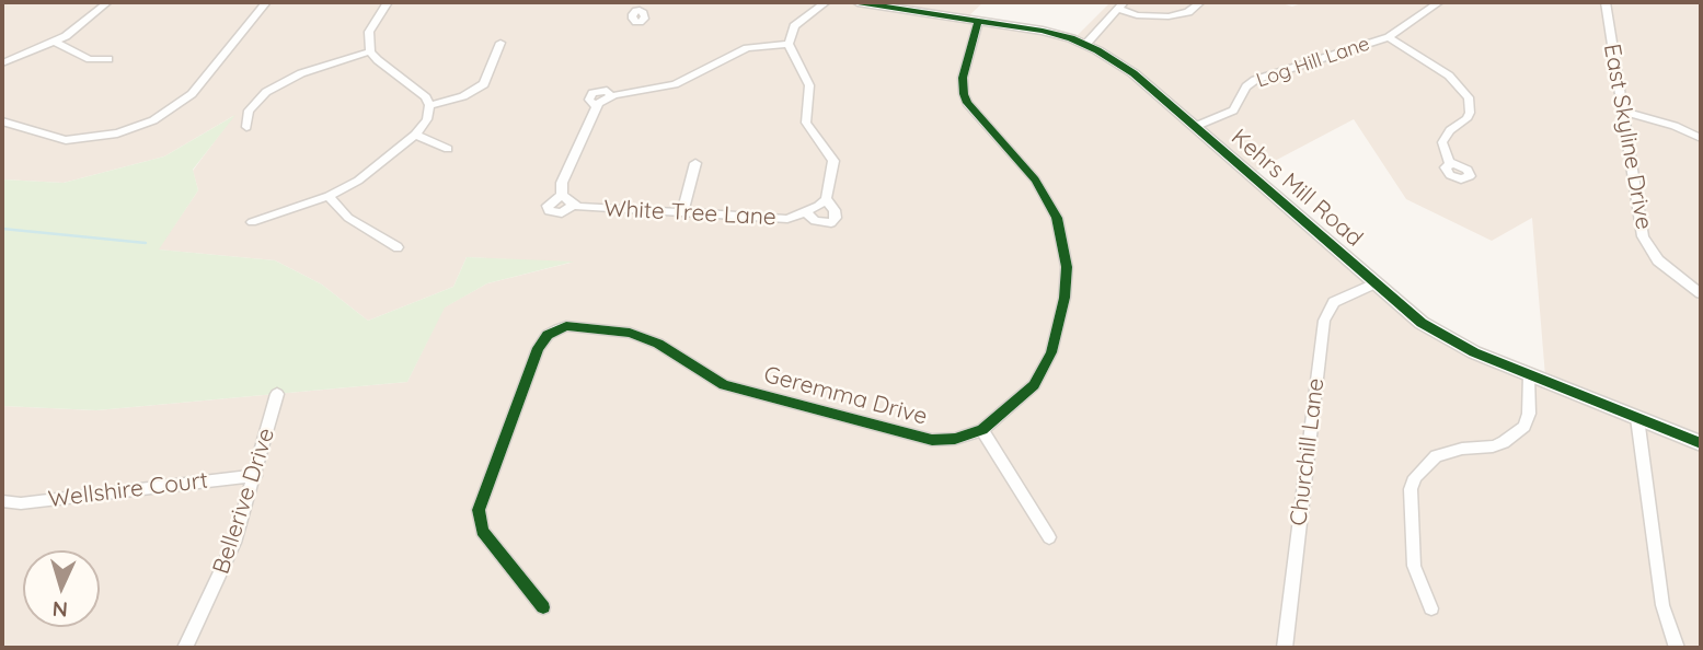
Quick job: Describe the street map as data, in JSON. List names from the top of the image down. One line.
{"streets":{"street":["Log Hill Lane","East Skyline Drive","Kehrs Mill Road","White Tree Lane","Geremma Drive","Churchill Lane","Wellshire Court","Bellerive Drive"]},"crossings":[["Log Hill Lane","Kehrs Mill Road"],["Kehrs Mill Road","Geremma Drive"],["Kehrs Mill Road","Churchill Lane"],["Wellshire Court","Bellerive Drive"]],"north":"bottom"}
